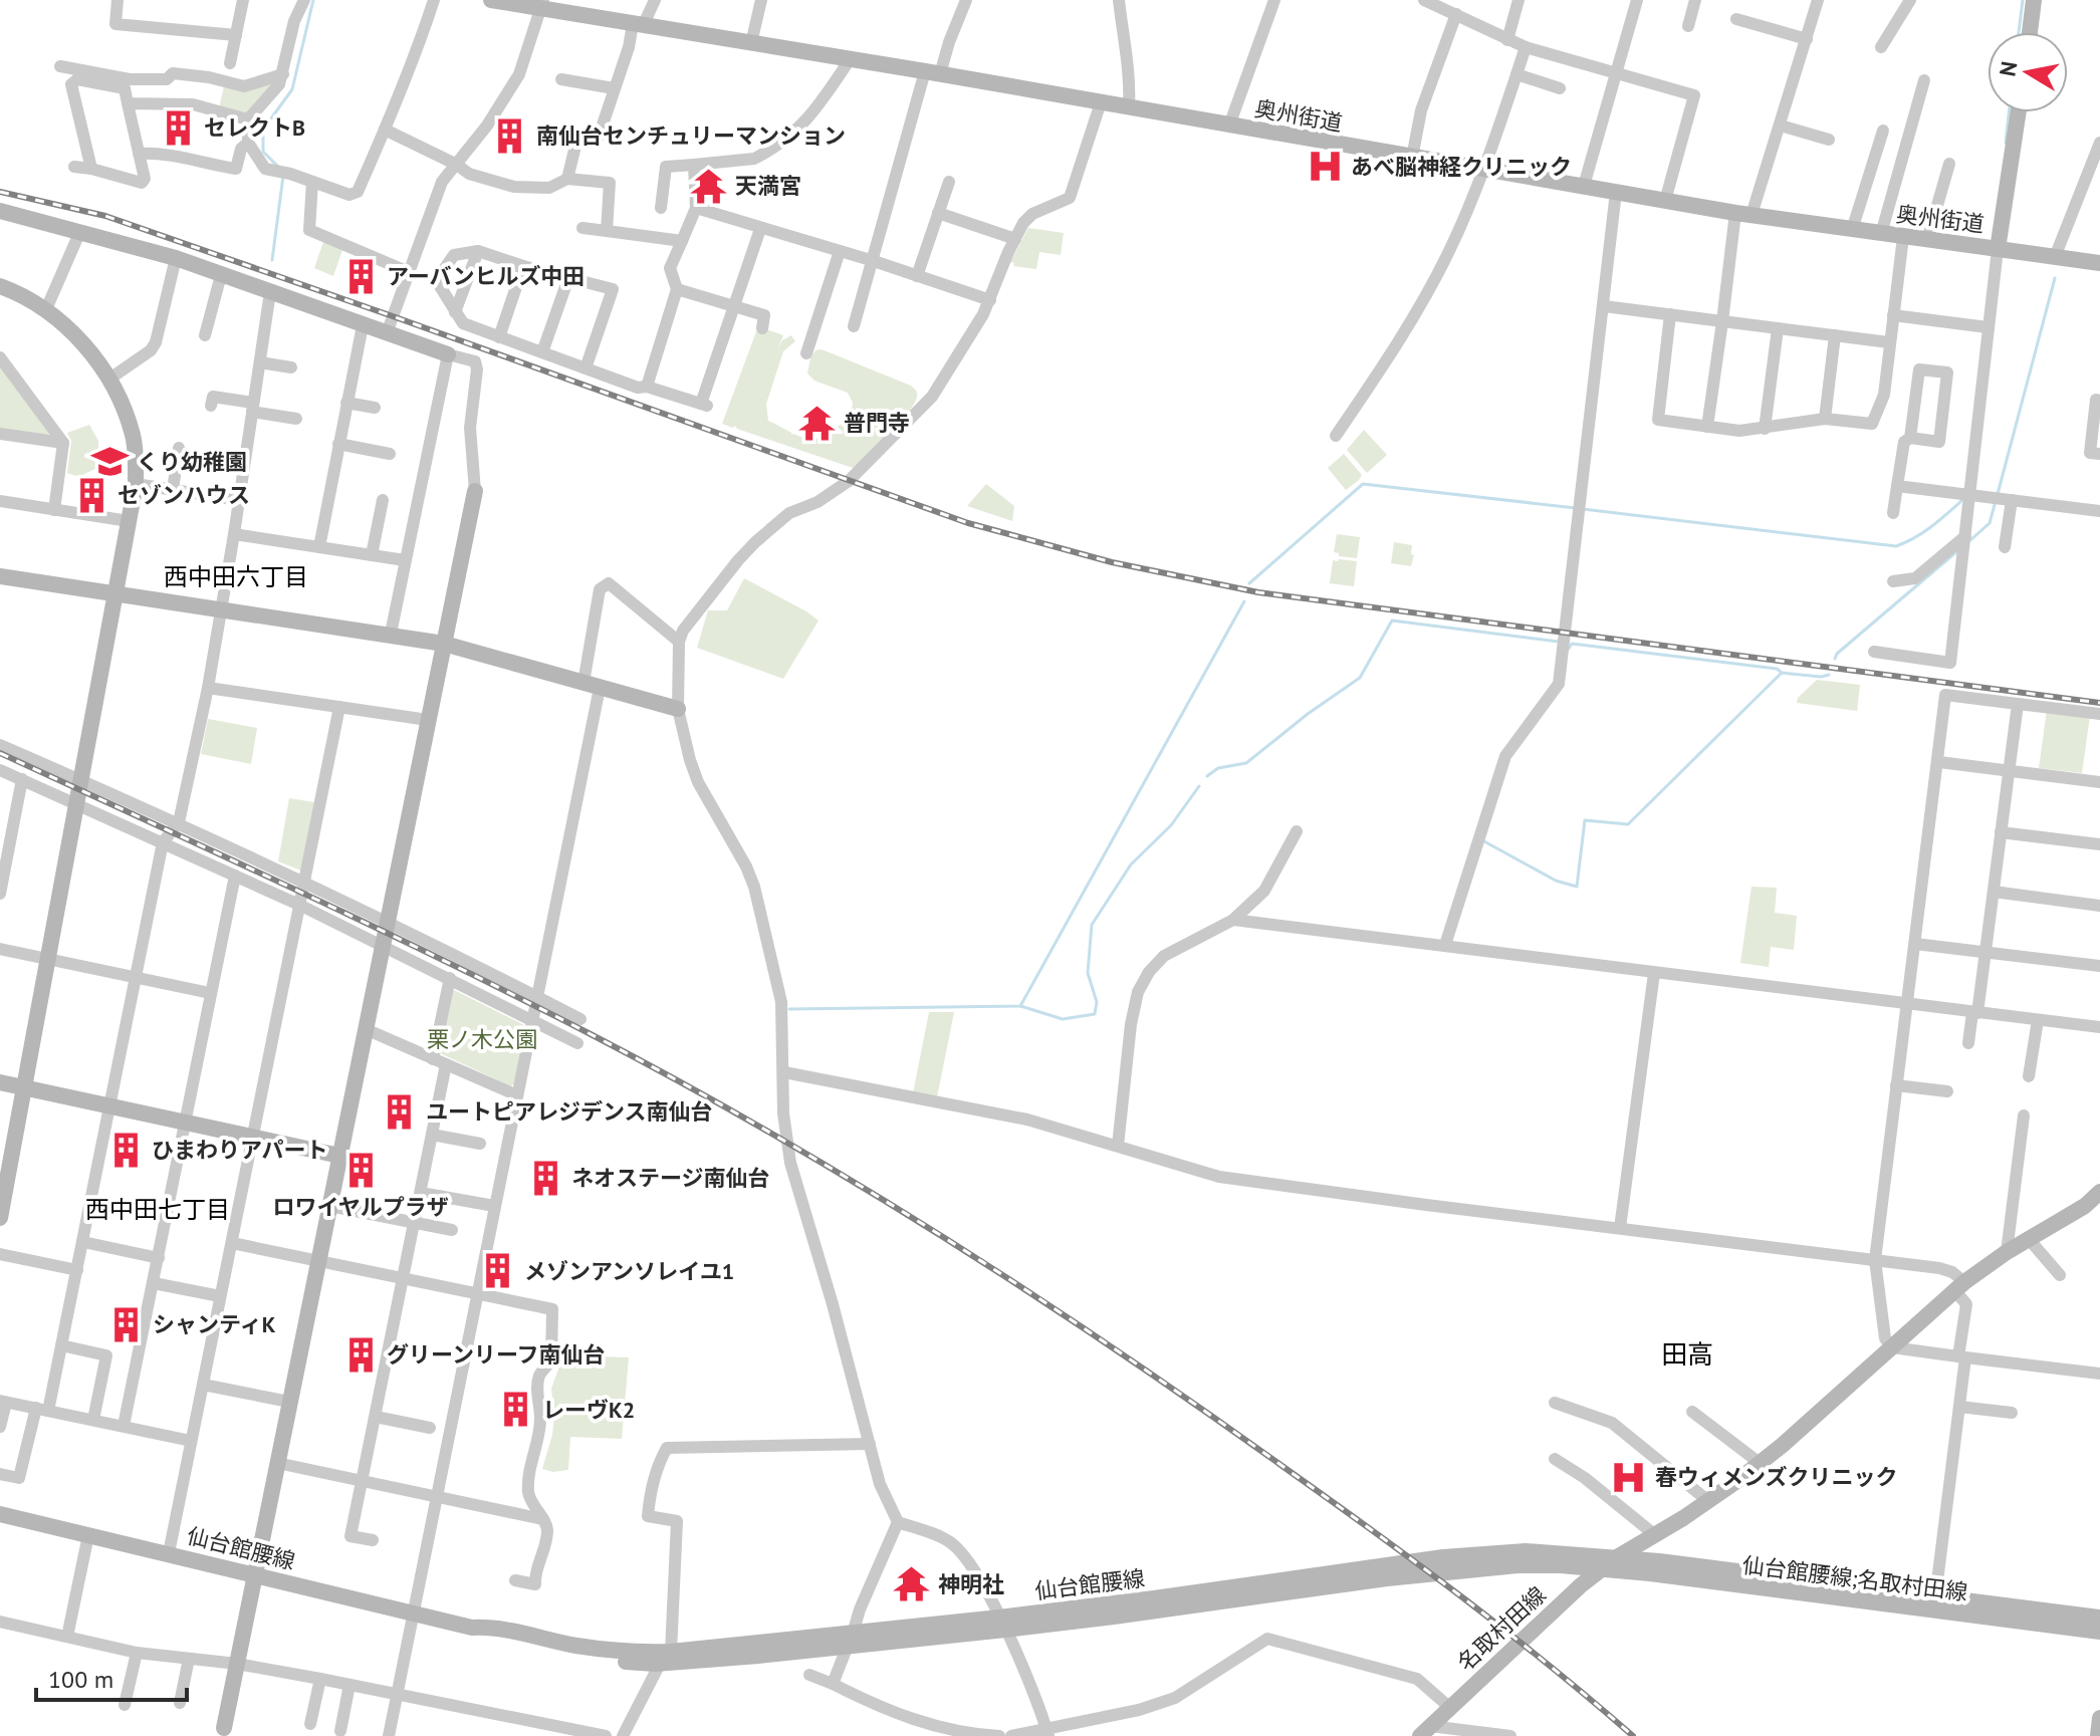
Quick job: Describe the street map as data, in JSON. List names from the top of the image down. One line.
{"streets":{"main road":["奥州街道","仙台館腰線","仙台館腰線;名取村田線","名取村田線"]},"crossings":[["仙台館腰線","仙台館腰線;名取村田線"],["仙台館腰線","名取村田線"],["仙台館腰線;名取村田線","名取村田線"]],"districts":["西中田六丁目","西中田七丁目","田高"],"parks":["栗ノ木公園"],"places":{"building":["セレクトB","南仙台センチュリーマンション","アーバンヒルズ中田","セゾンハウス","ユートピアレジデンス南仙台","ひまわりアパート","ロワイヤルプラザ","ネオステージ南仙台","メゾンアンソレイユ1","シャンティK","グリーンリーフ南仙台","レーヴK2"],"hospital":["あべ脳神経クリニック","春ウィメンズクリニック"],"temple":["天満宮","普門寺","神明社"],"school or university":["くり幼稚園"]},"scale_bar":"100 m","north":"left"}
